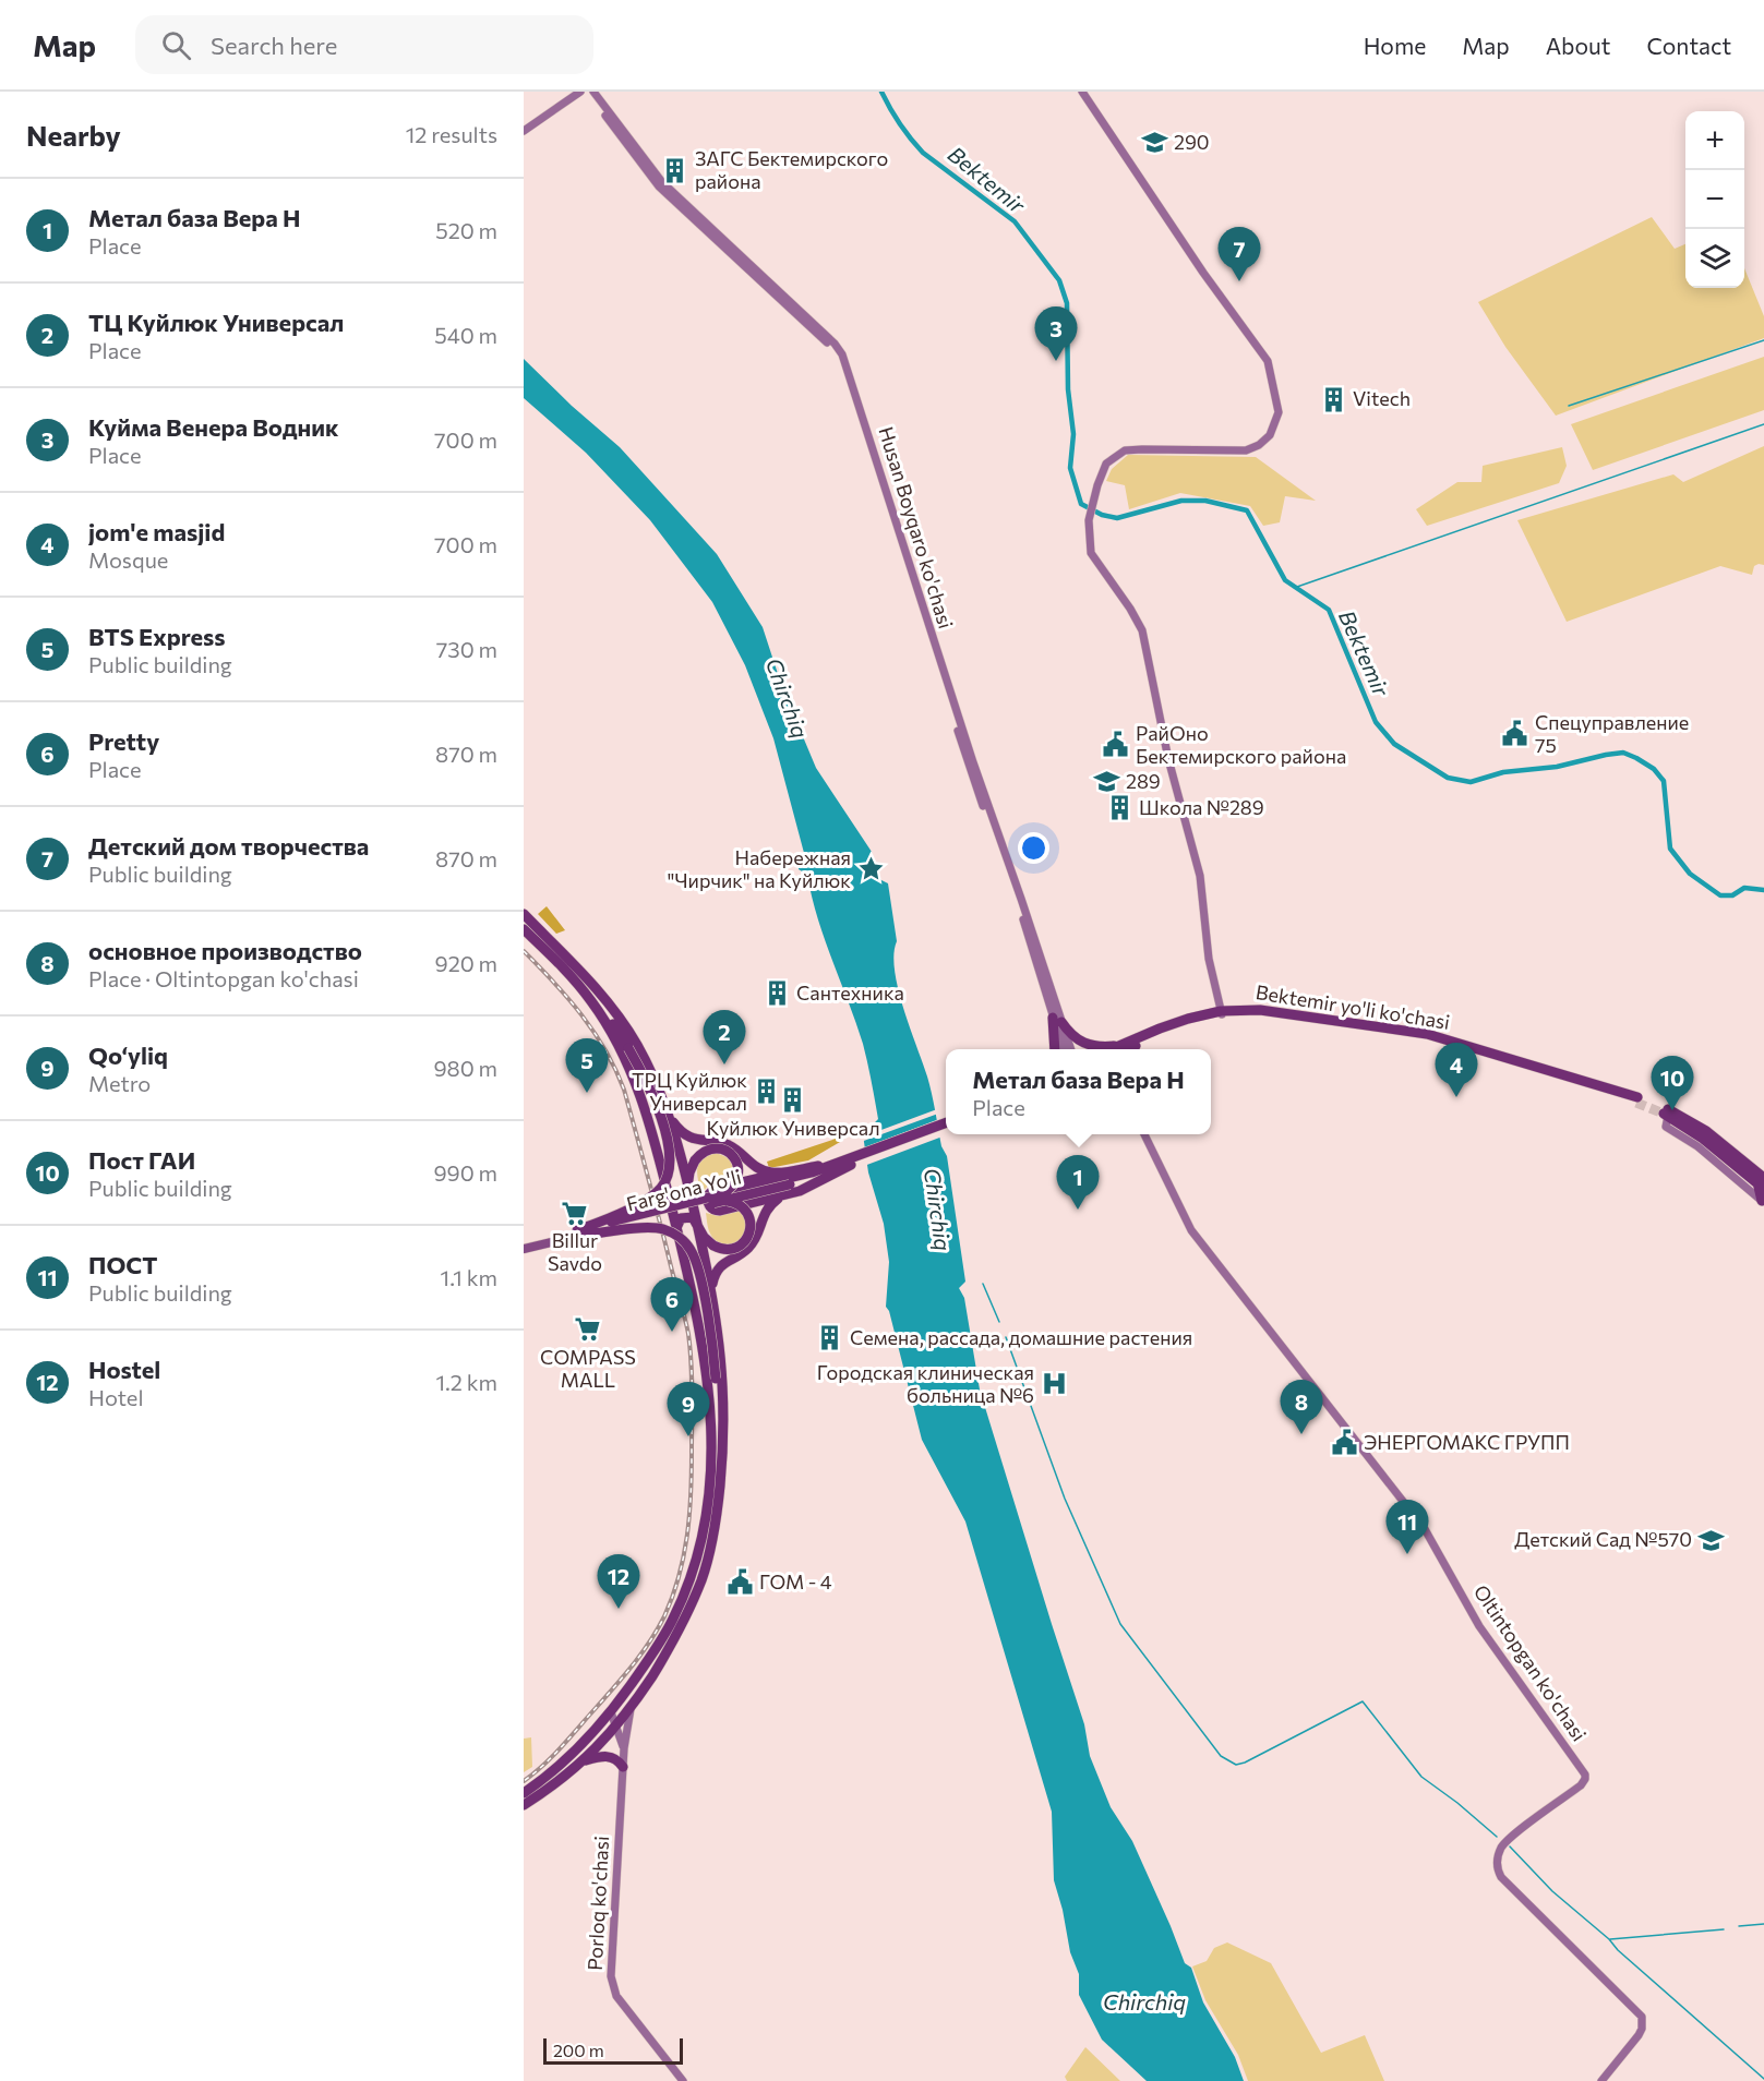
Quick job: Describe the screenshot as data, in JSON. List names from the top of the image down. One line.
{"streets":{"highway":["Bektemir yo'li ko'chasi","Farg'ona Yo'li"],"street":["Husan Boyqaro ko'chasi","Oltintopgan ko'chasi","Porloq ko'chasi"]},"water":["Bektemir","Chirchiq"],"places":{"school or university":["290","289","Детский Сад №570"],"building":["ЗАГС Бектемирского района","Vitech","Школа №289","Сантехника","ТРЦ Куйлюк Универсал","Куйлюк Универсал","Семена, рассада, домашние растения"],"public building":["Спецуправление 75","РайОно Бектемирского района","ЭНЕРГОМАКС ГРУПП","ГОМ - 4"],"place":["Набережная \"Чирчик\" на Куйлюк"],"supermarket":["Billur Savdo","COMPASS MALL"],"hospital":["Городская клиническая больница №6"]},"scale_bar":"200 m","page":{"header":"Map","search":"Search here","nav":["Home","Map","About","Contact"],"heading":["Nearby","12 results"],"map_buttons":["+","−"],"list":[{"mark":"1","name":"Метал база Вера Н","note":"Place","value":"520 m"},{"mark":"2","name":"ТЦ Куйлюк Универсал","note":"Place","value":"540 m"},{"mark":"3","name":"Куйма Венера Водник","note":"Place","value":"700 m"},{"mark":"4","name":"jom'e masjid","note":"Mosque","value":"700 m"},{"mark":"5","name":"BTS Express","note":"Public building","value":"730 m"},{"mark":"6","name":"Pretty","note":"Place","value":"870 m"},{"mark":"7","name":"Детcкий дом творчества","note":"Public building","value":"870 m"},{"mark":"8","name":"основное производство","note":"Place · Oltintopgan ko'chasi","value":"920 m"},{"mark":"9","name":"Qo‘yliq","note":"Metro","value":"980 m"},{"mark":"10","name":"Пост ГАИ","note":"Public building","value":"990 m"},{"mark":"11","name":"ПОСТ","note":"Public building","value":"1.1 km"},{"mark":"12","name":"Hostel","note":"Hotel","value":"1.2 km"}],"pins":["7","3","2","5","4","10","1","6","8","9","11","12"],"popup":["Метал база Вера Н","Place"],"scale":"200 m"}}
